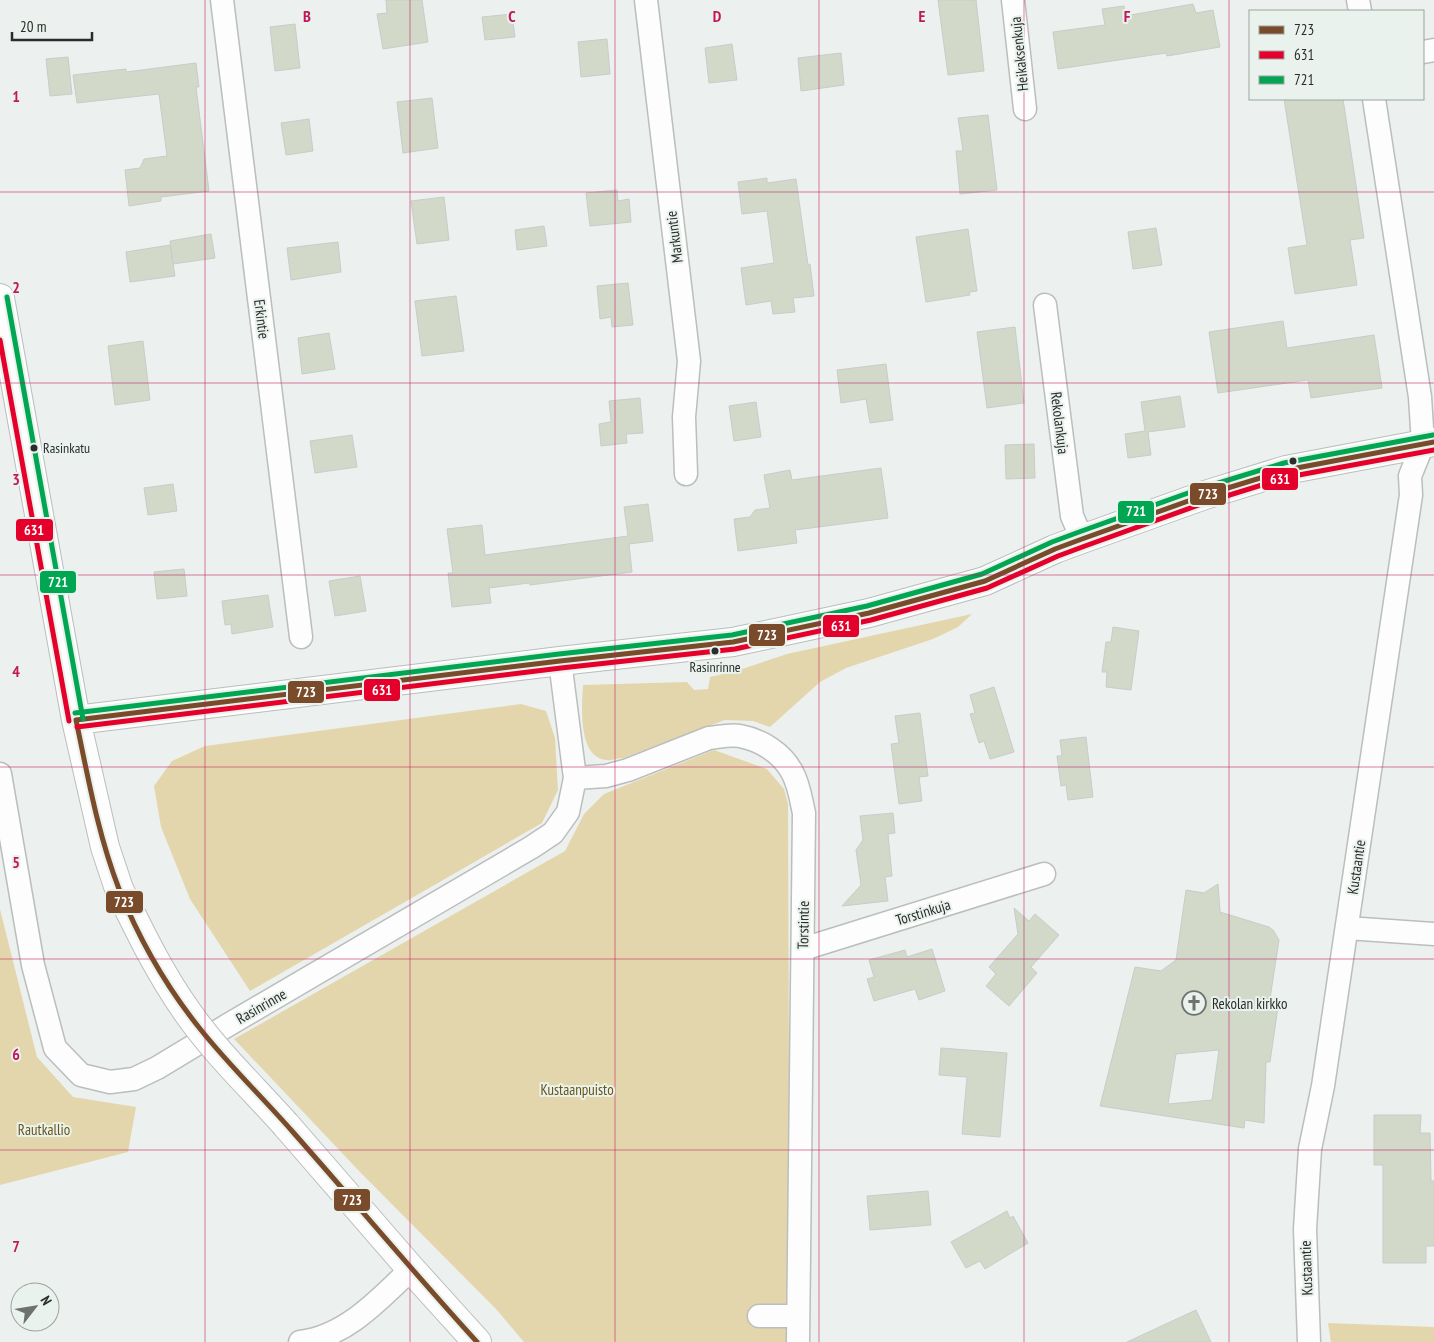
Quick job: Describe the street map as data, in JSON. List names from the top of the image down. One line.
{"streets":{"street":["Heikaksenkuja","Markuntie","Erkintie","Rekolankuja","Kustaantie","Torstinkuja","Torstintie","Rasinrinne"]},"crossings":[["Torstinkuja","Torstintie"],["Torstintie","Rasinrinne"]],"parks":["Kustaanpuisto","Rautkallio"],"places":{"other":["Rasinkatu","Rasinrinne"],"church":["Rekolan kirkko"]},"lines":["transit line 721","transit line 631","transit line 723"],"legend":["723","631","721"],"scale_bar":"20 m","north":"top right","grid":{"columns":["B","C","D","E","F"],"rows":["1","2","3","4","5","6","7"]}}
